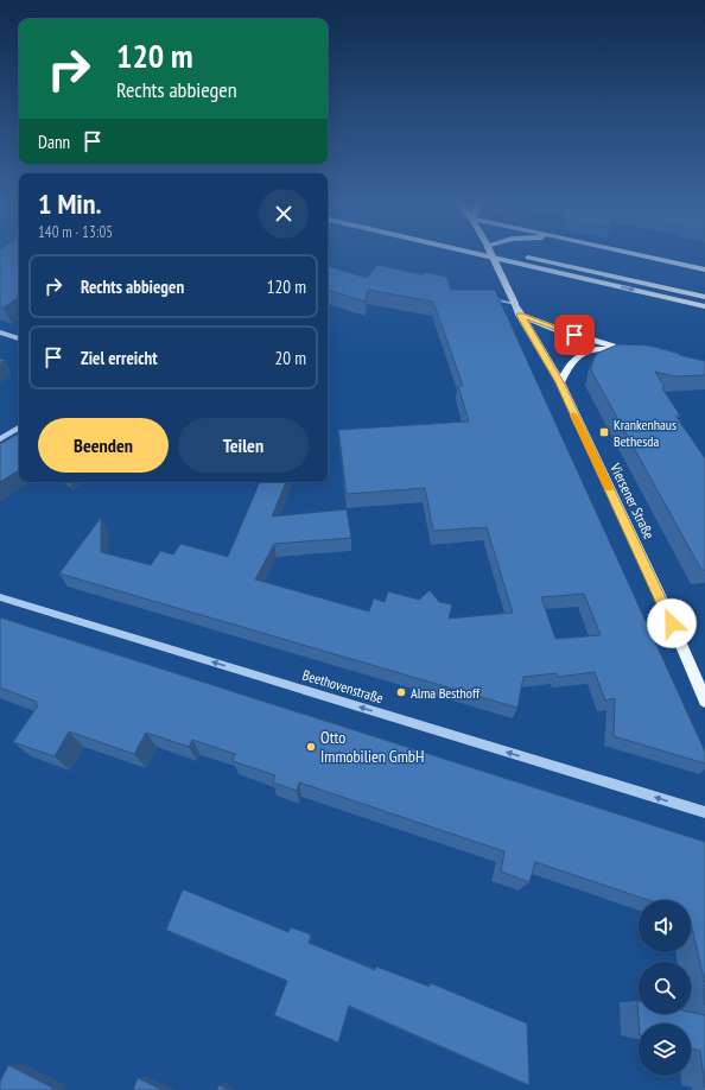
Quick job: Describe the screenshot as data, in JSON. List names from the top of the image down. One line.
{"streets":{"main road":["Viersener Straße"],"street":["Beethovenstraße"]},"one_way":["Beethovenstraße"],"places":{"transit":["Krankenhaus Bethesda"],"other":["Alma Besthoff","Otto Immobilien GmbH"]},"page":{"turn":["120 m","Rechts abbiegen"],"then":"Dann","heading":["1 Min.","140 m · 13:05"],"list":[{"name":"Rechts abbiegen","value":"120 m"},{"name":"Ziel erreicht","value":"20 m"}],"buttons":["Beenden","Teilen"]}}
